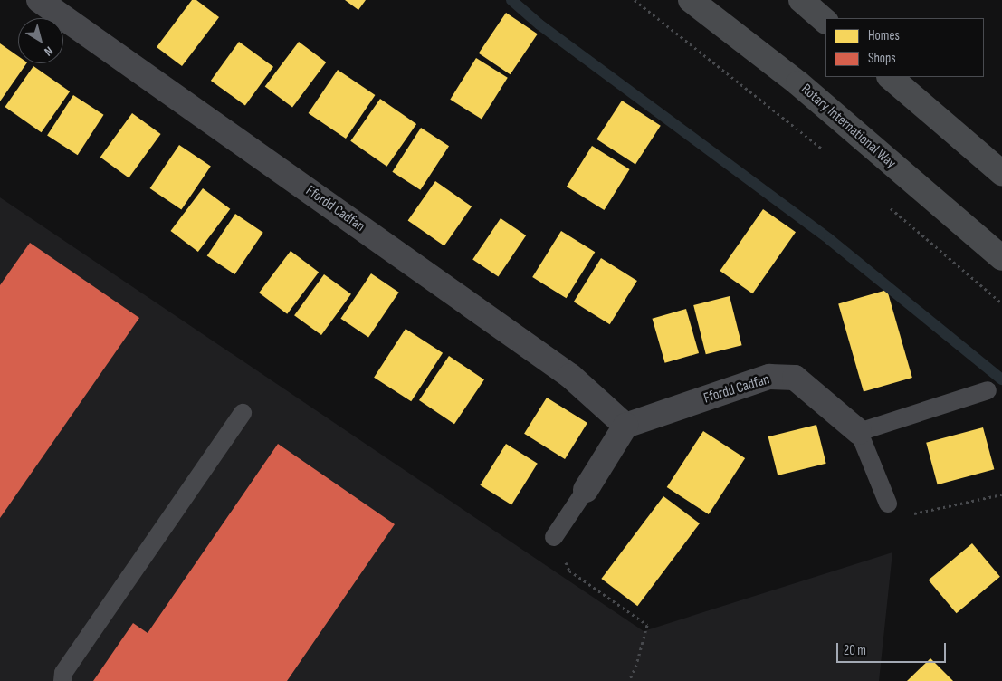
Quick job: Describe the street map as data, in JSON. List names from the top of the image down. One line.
{"streets":{"main road":["Rotary International Way"],"street":["Ffordd Cadfan"]},"legend":["Homes","Shops"],"scale_bar":"20 m","north":"bottom right"}
